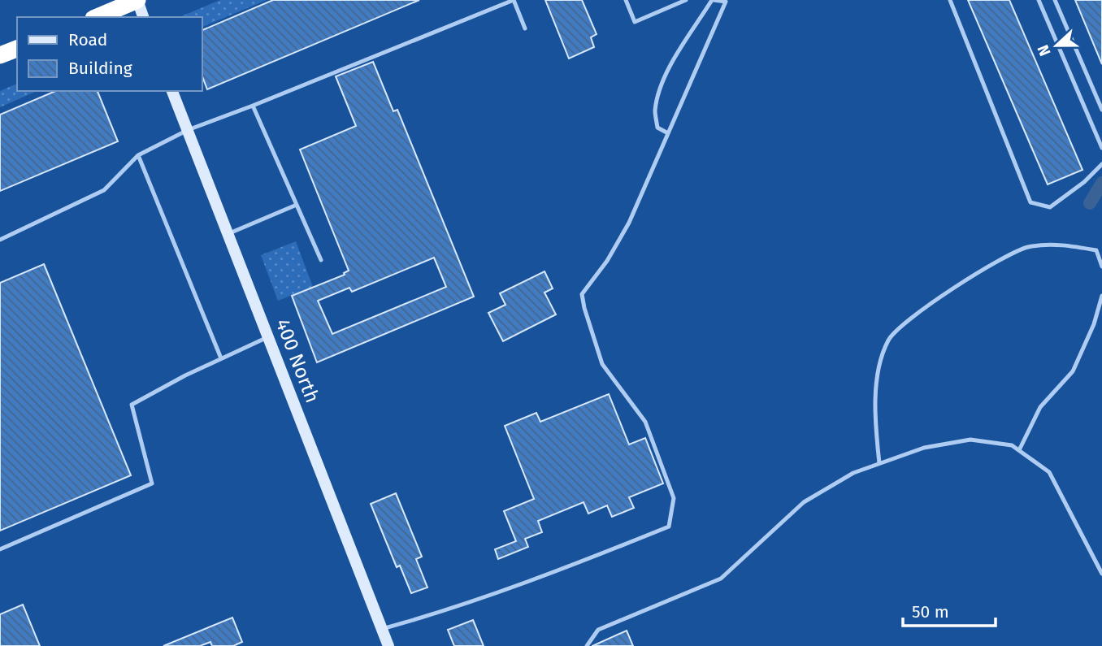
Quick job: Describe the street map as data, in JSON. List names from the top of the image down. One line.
{"streets":{"main road":["400 North"]},"legend":["Road","Building"],"scale_bar":"50 m","north":"left"}
